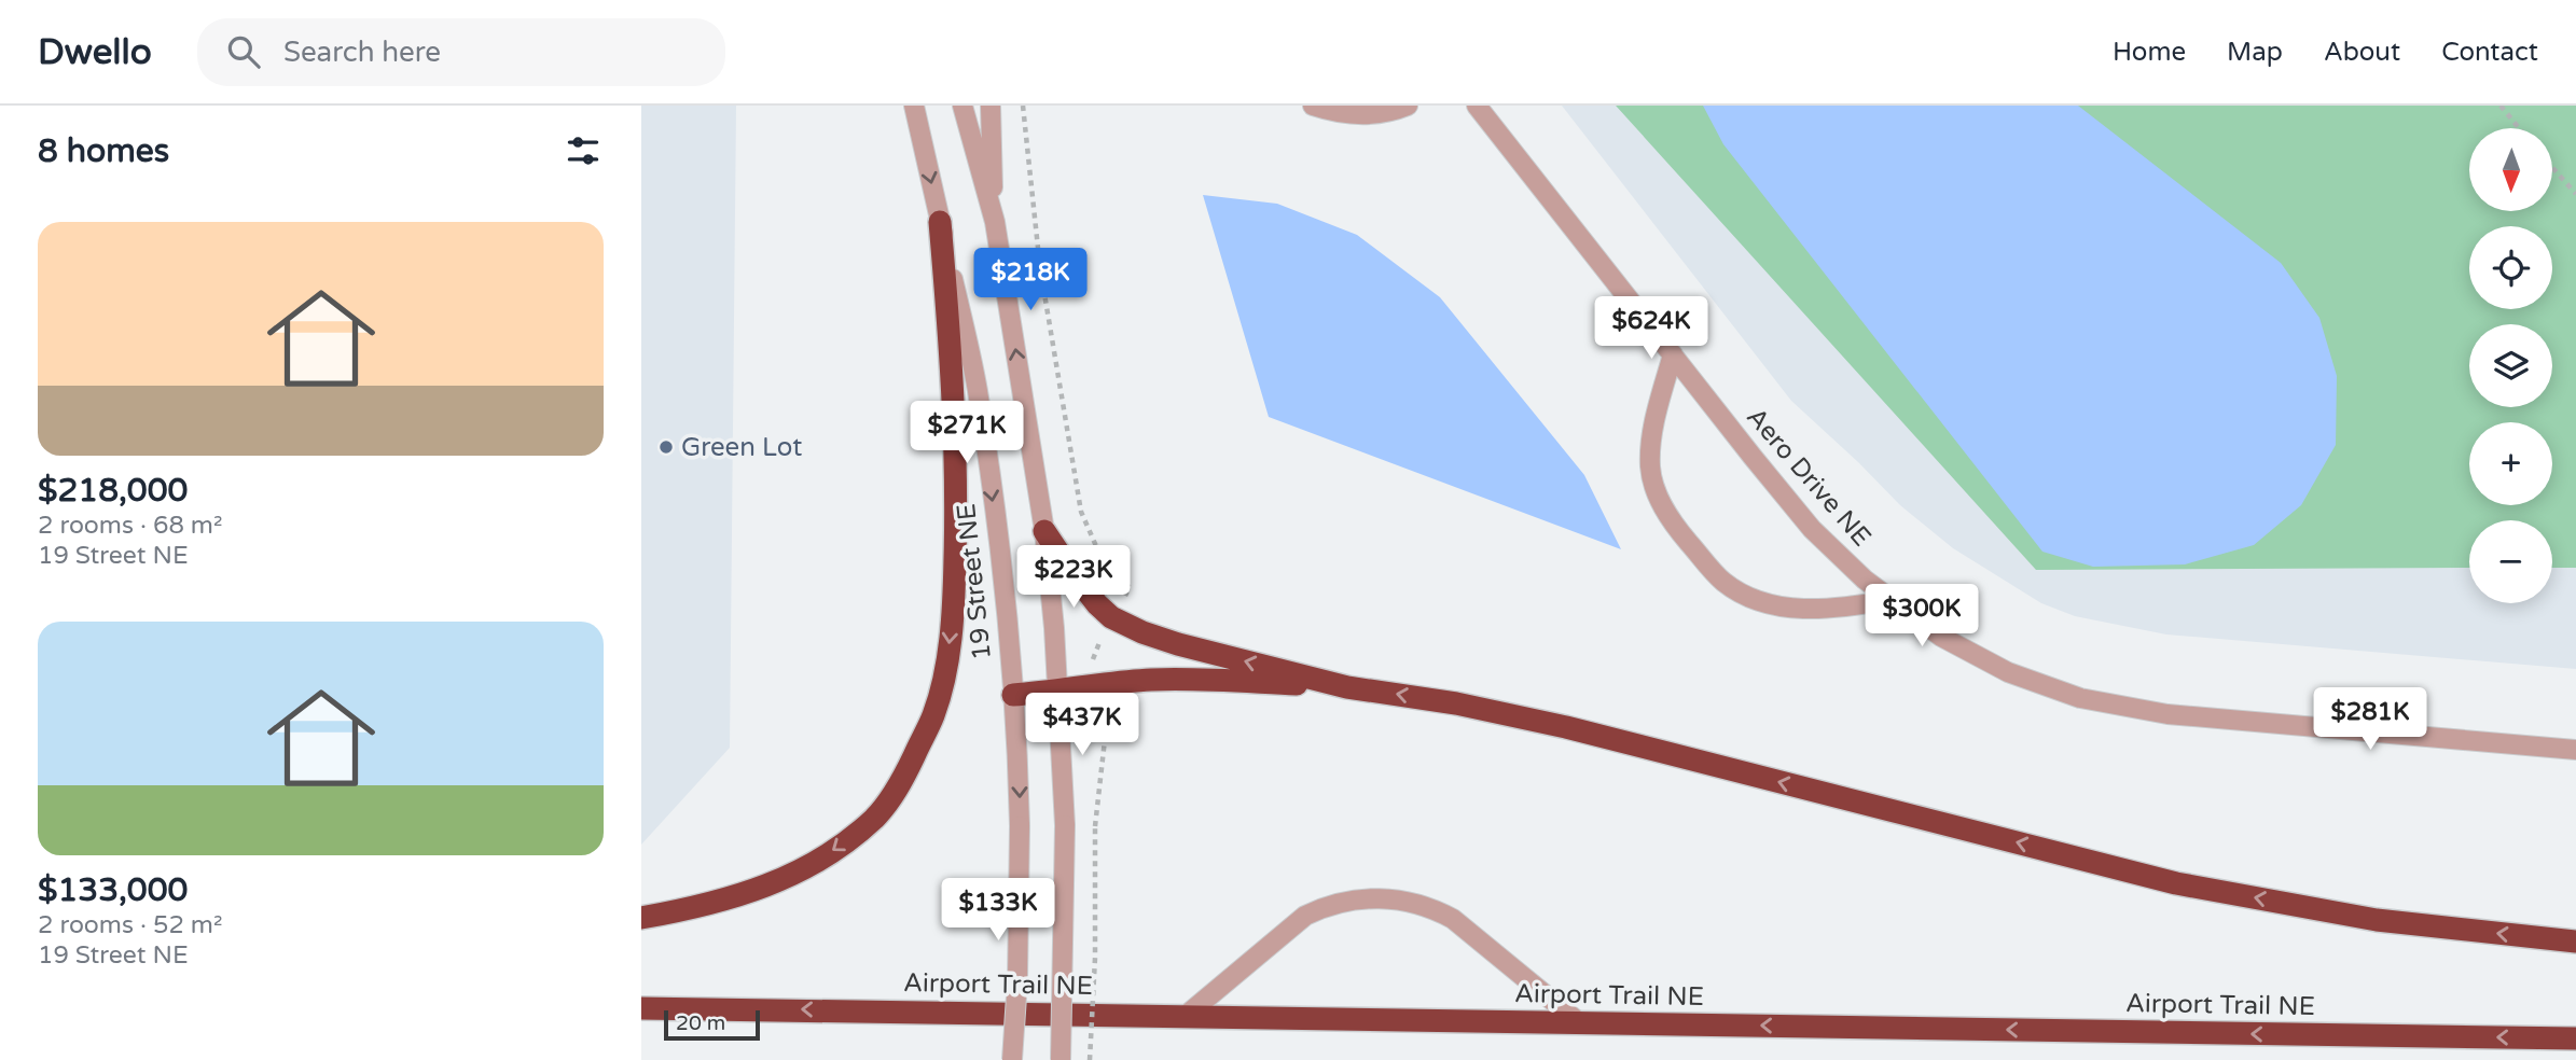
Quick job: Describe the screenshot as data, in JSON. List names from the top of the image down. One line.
{"streets":{"highway":["Airport Trail NE"],"street":["Aero Drive NE","19 Street NE"]},"places":["Green Lot"],"scale_bar":"20 m","north":"bottom","page":{"header":"Dwello","search":"Search here","nav":["Home","Map","About","Contact"],"heading":"8 homes","map_buttons":["+","−"],"list":[{"name":"$218,000","note":"2 rooms · 68 m² · 19 Street NE"},{"name":"$133,000","note":"2 rooms · 52 m² · 19 Street NE"}],"price":["$218K","$624K","$271K","$223K","$300K","$281K","$437K","$133K"],"scale":"20 m"}}
